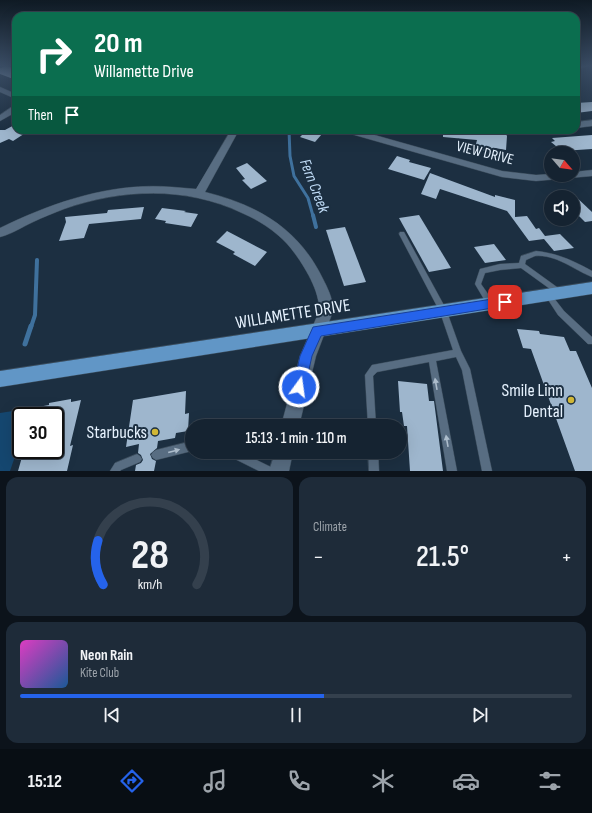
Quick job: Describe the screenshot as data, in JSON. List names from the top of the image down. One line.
{"streets":{"main road":["WILLAMETTE DRIVE"],"street":["VIEW DRIVE"]},"water":["Fern Creek"],"places":["Smile Linn Dental","Starbucks"],"north":"bottom right","page":{"turn":["20 m","Willamette Drive"],"then":"Then","limit":"30","trip":"15:13 · 1 min · 110 m","tile":"Climate","heat":["−","21.5°","+"],"song":["Neon Rain","Kite Club"],"tabs":"15:12","gauge":["28","km/h"]}}
